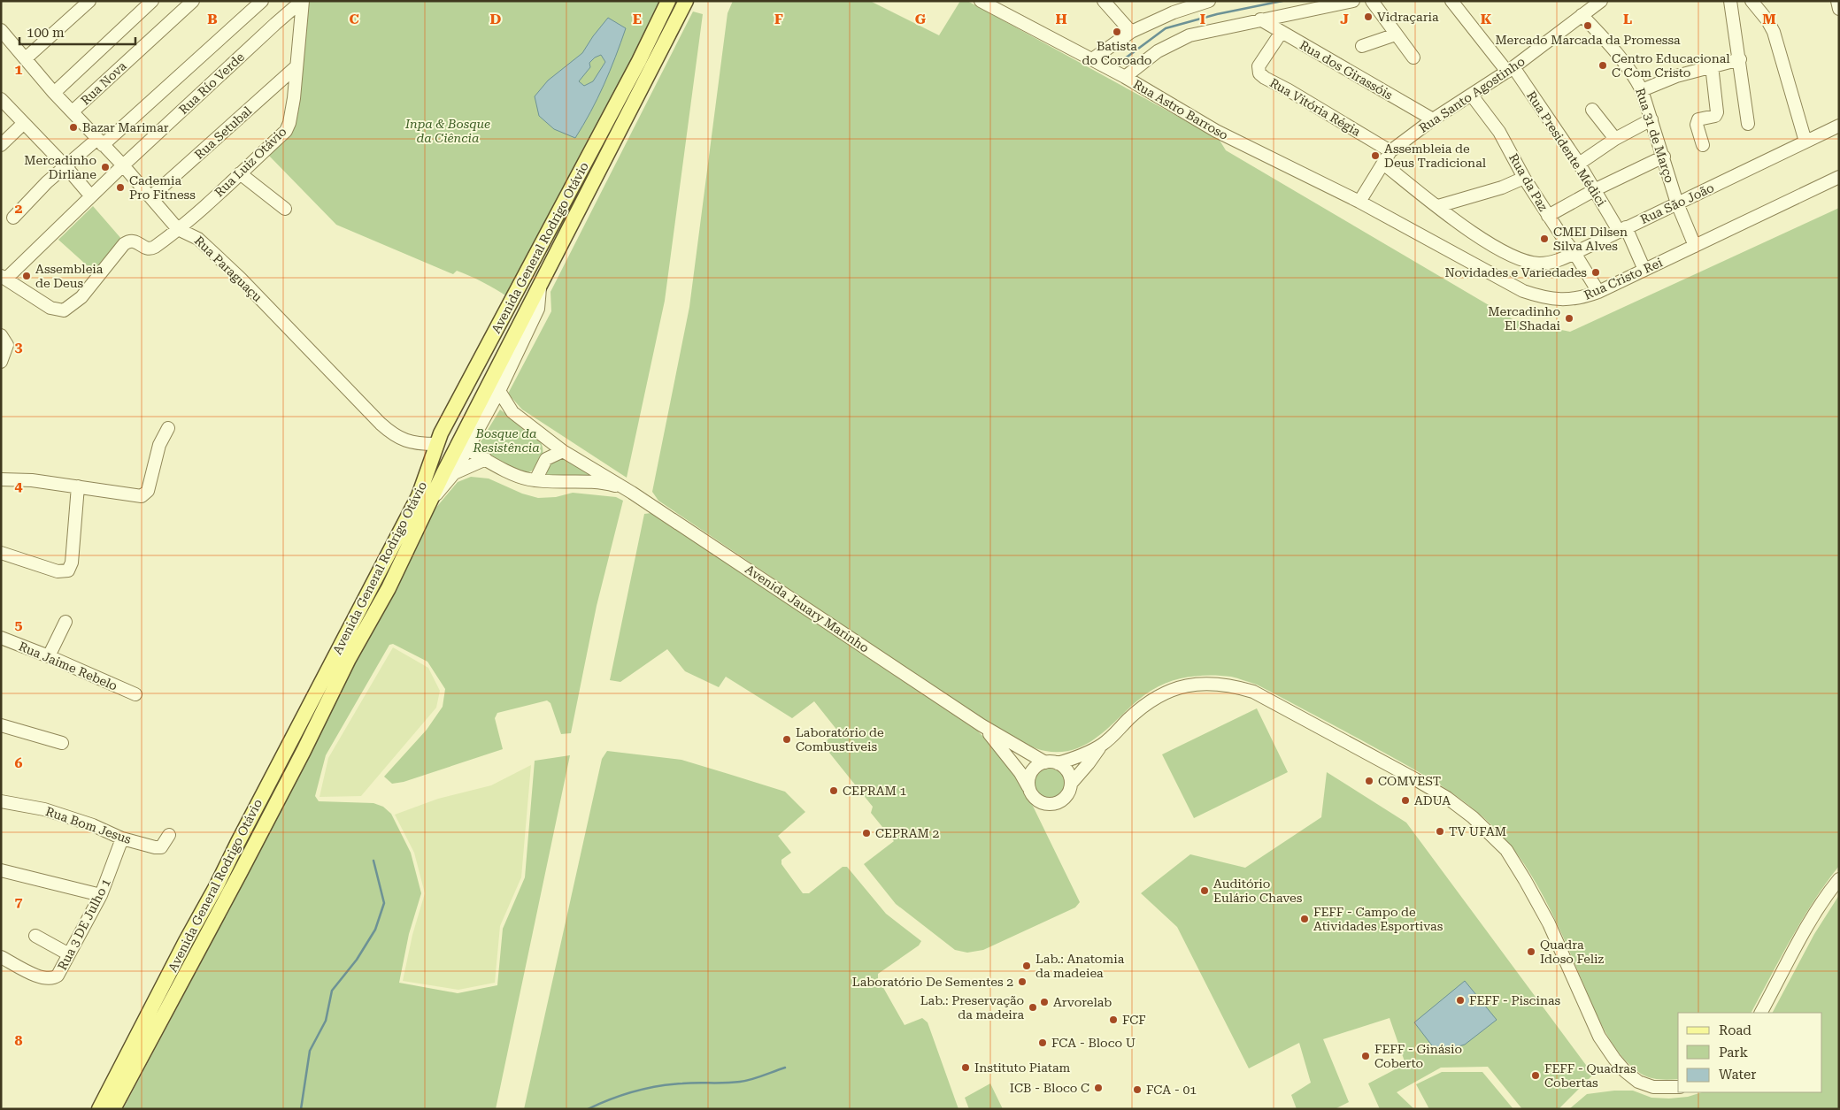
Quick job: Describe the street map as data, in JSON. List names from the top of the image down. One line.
{"streets":{"main road":["Avenida General Rodrigo Otávio"],"street":["Rua dos Girassóis","Rua Nova","Rua Río Verde","Rua Santo Agostinho","Rua Vitória Régia","Rua Astro Barroso","Rua Setubal","Rua 31 de Março","Rua Presidente Médici","Rua Luiz Otávio","Rua da Paz","Rua São João","Rua Paraguaçu","Rua Cristo Rei","Avenida Jauary Marinho","Rua Jaime Rebelo","Rua Bom Jesus","Rua 3 DE Julho 1"]},"crossings":[["Rua dos Girassóis","Rua Santo Agostinho"],["Rua dos Girassóis","Rua Vitória Régia"],["Rua Nova","Rua Paraguaçu"],["Rua Río Verde","Rua Luiz Otávio"],["Rua Río Verde","Rua Paraguaçu"],["Rua Santo Agostinho","Rua Vitória Régia"],["Rua Santo Agostinho","Rua Astro Barroso"],["Rua Santo Agostinho","Rua 31 de Março"],["Rua Santo Agostinho","Rua Presidente Médici"],["Rua Santo Agostinho","Rua da Paz"],["Rua Santo Agostinho","Rua São João"],["Rua Santo Agostinho","Rua Cristo Rei"],["Rua Astro Barroso","Rua Cristo Rei"],["Rua Setubal","Rua Luiz Otávio"],["Rua Setubal","Rua Paraguaçu"],["Rua 31 de Março","Rua São João"],["Rua 31 de Março","Rua Cristo Rei"],["Rua Presidente Médici","Rua São João"],["Rua Presidente Médici","Rua Cristo Rei"],["Rua Luiz Otávio","Rua Paraguaçu"],["Rua da Paz","Rua São João"],["Rua da Paz","Rua Cristo Rei"],["Avenida General Rodrigo Otávio","Rua Paraguaçu"],["Avenida General Rodrigo Otávio","Avenida Jauary Marinho"],["Rua Bom Jesus","Rua 3 DE Julho 1"]],"parks":["Inpa & Bosque da Ciência","Bosque da Resistência"],"places":["Vidraçaria","Mercado Marcada da Promessa","Batista do Coroado","Centro Educacional C Com Cristo","Bazar Marimar","Assembleia de Deus Tradicional","Mercadinho Dirliane","Cademia Pro Fitness","CMEI Dilsen Silva Alves","Novidades e Variedades","Assembleia de Deus","Mercadinho El Shadai","Laboratório de Combustíveis","COMVEST","CEPRAM 1","ADUA","TV UFAM","CEPRAM 2","Auditório Eulário Chaves","FEFF - Campo de Atividades Esportivas","Quadra Idoso Feliz","Lab.: Anatomia da madeiea","Laboratório De Sementes 2","FEFF - Piscinas","Arvorelab","Lab.: Preservação da madeira","FCF","FCA - Bloco U","FEFF - Ginásio Coberto","Instituto Piatam","FEFF - Quadras Cobertas","ICB - Bloco C","FCA - 01"],"legend":["Road","Park","Water"],"scale_bar":"100 m","grid":{"columns":["B","C","D","E","F","G","H","I","J","K","L","M"],"rows":["1","2","3","4","5","6","7","8"]}}
